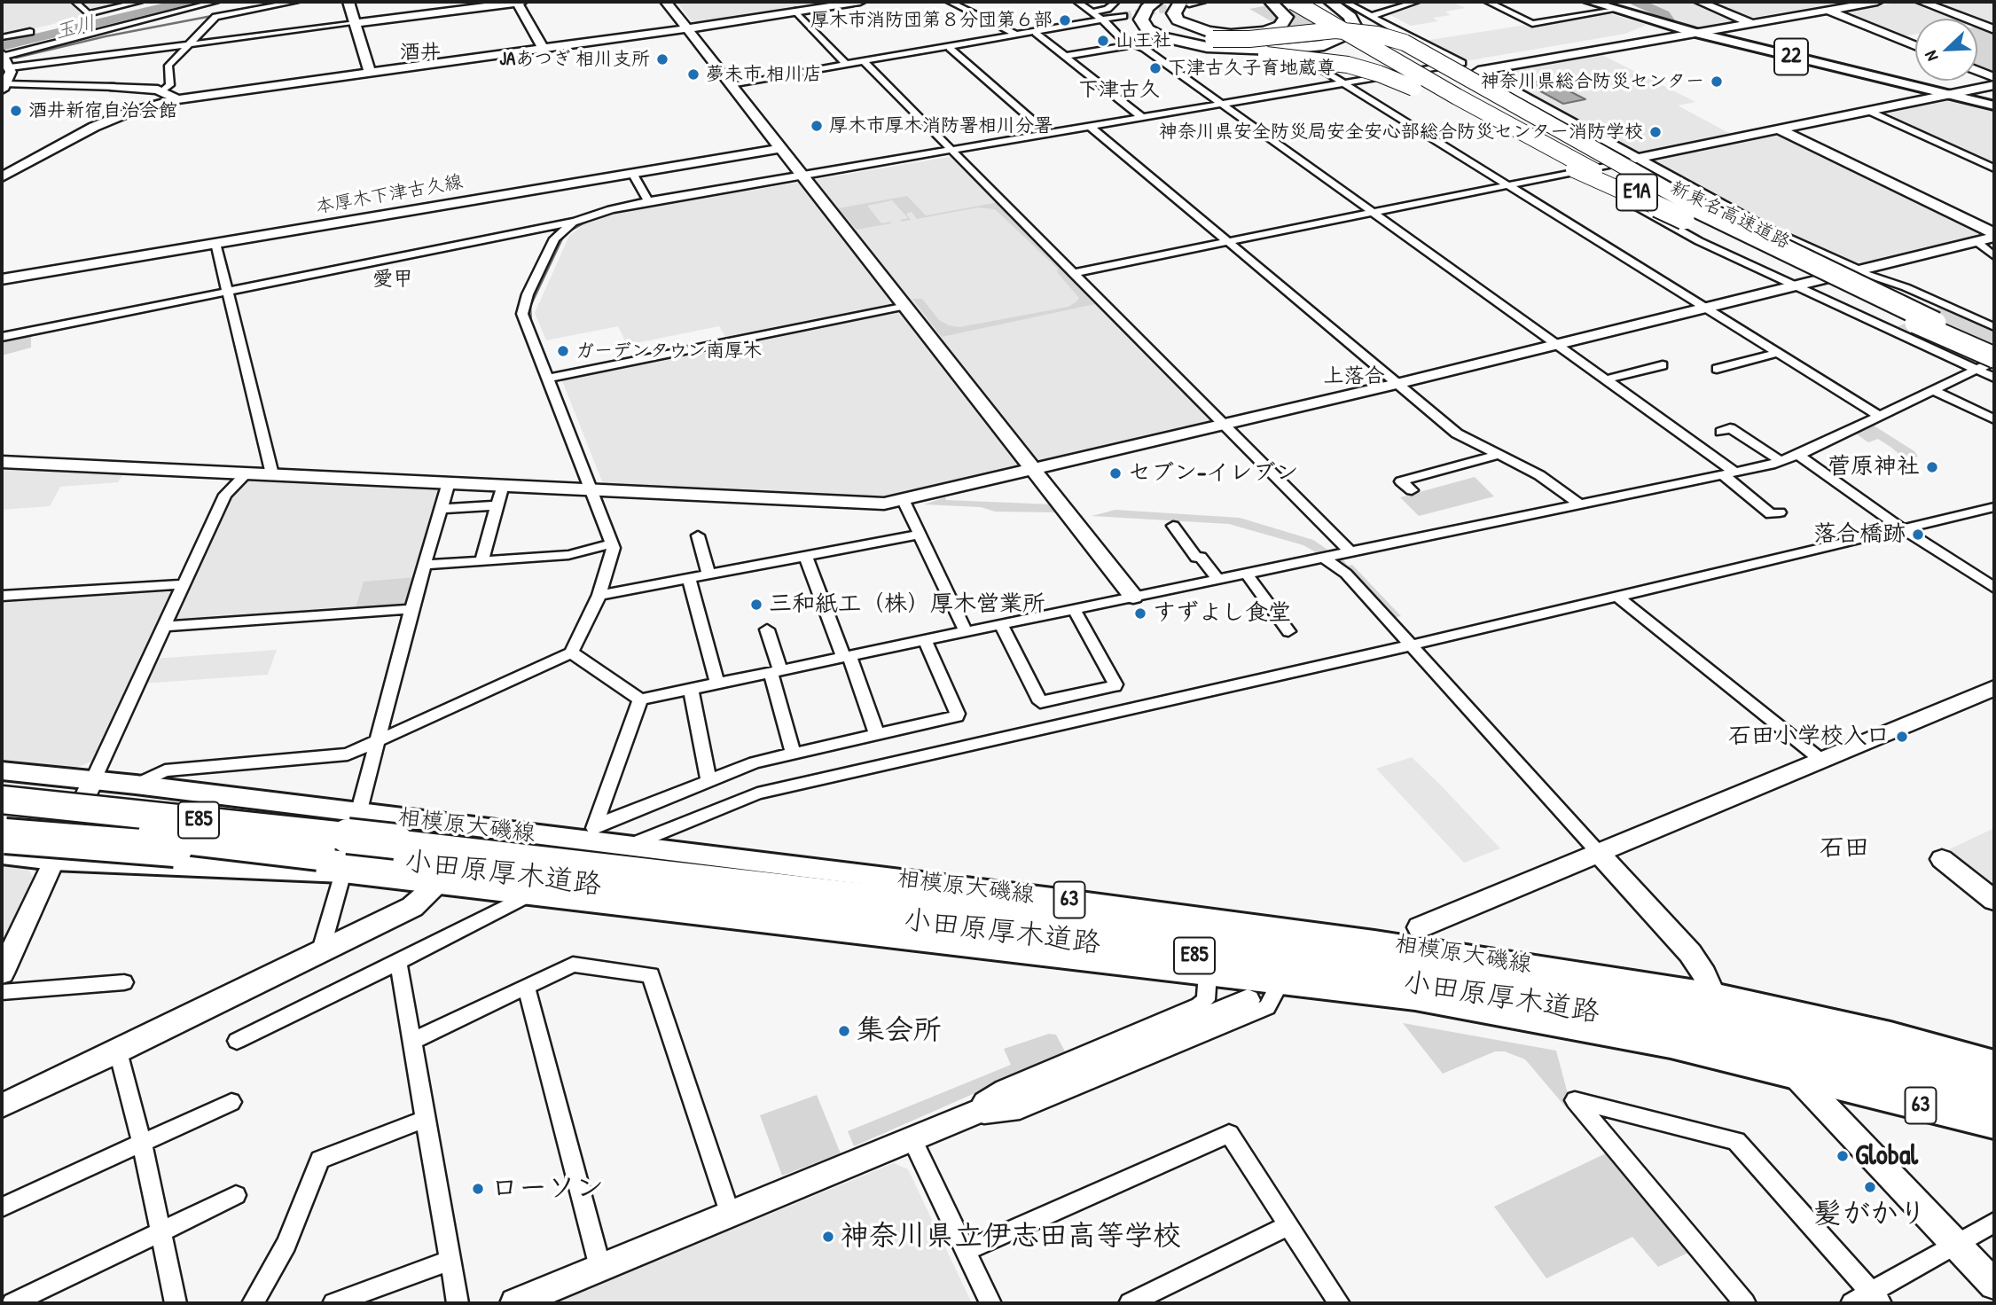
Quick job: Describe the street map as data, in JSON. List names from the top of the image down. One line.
{"streets":{"highway":["E1A","新東名高速道路","E85","小田原厚木道路"],"main road":["22","相模原大磯線","63"],"street":["本厚木下津古久線"]},"districts":["酒井","下津古久","愛甲","上落合","石田"],"water":["玉川"],"places":["厚木市消防団第８分団第６部","山王社","JAあつぎ 相川支所","下津古久子育地蔵尊","夢未市 相川店","神奈川県総合防災センター","酒井新宿自治会館","厚木市厚木消防署相川分署","神奈川県安全防災局安全安心部総合防災センター消防学校","ガーデンタウン南厚木","菅原神社","セブン-イレブン","落合橋跡","三和紙工（株）厚木営業所","すずよし食堂","石田小学校入口","集会所","Global","髪がかり","ローソン","神奈川県立伊志田高等学校"],"north":"bottom left"}
